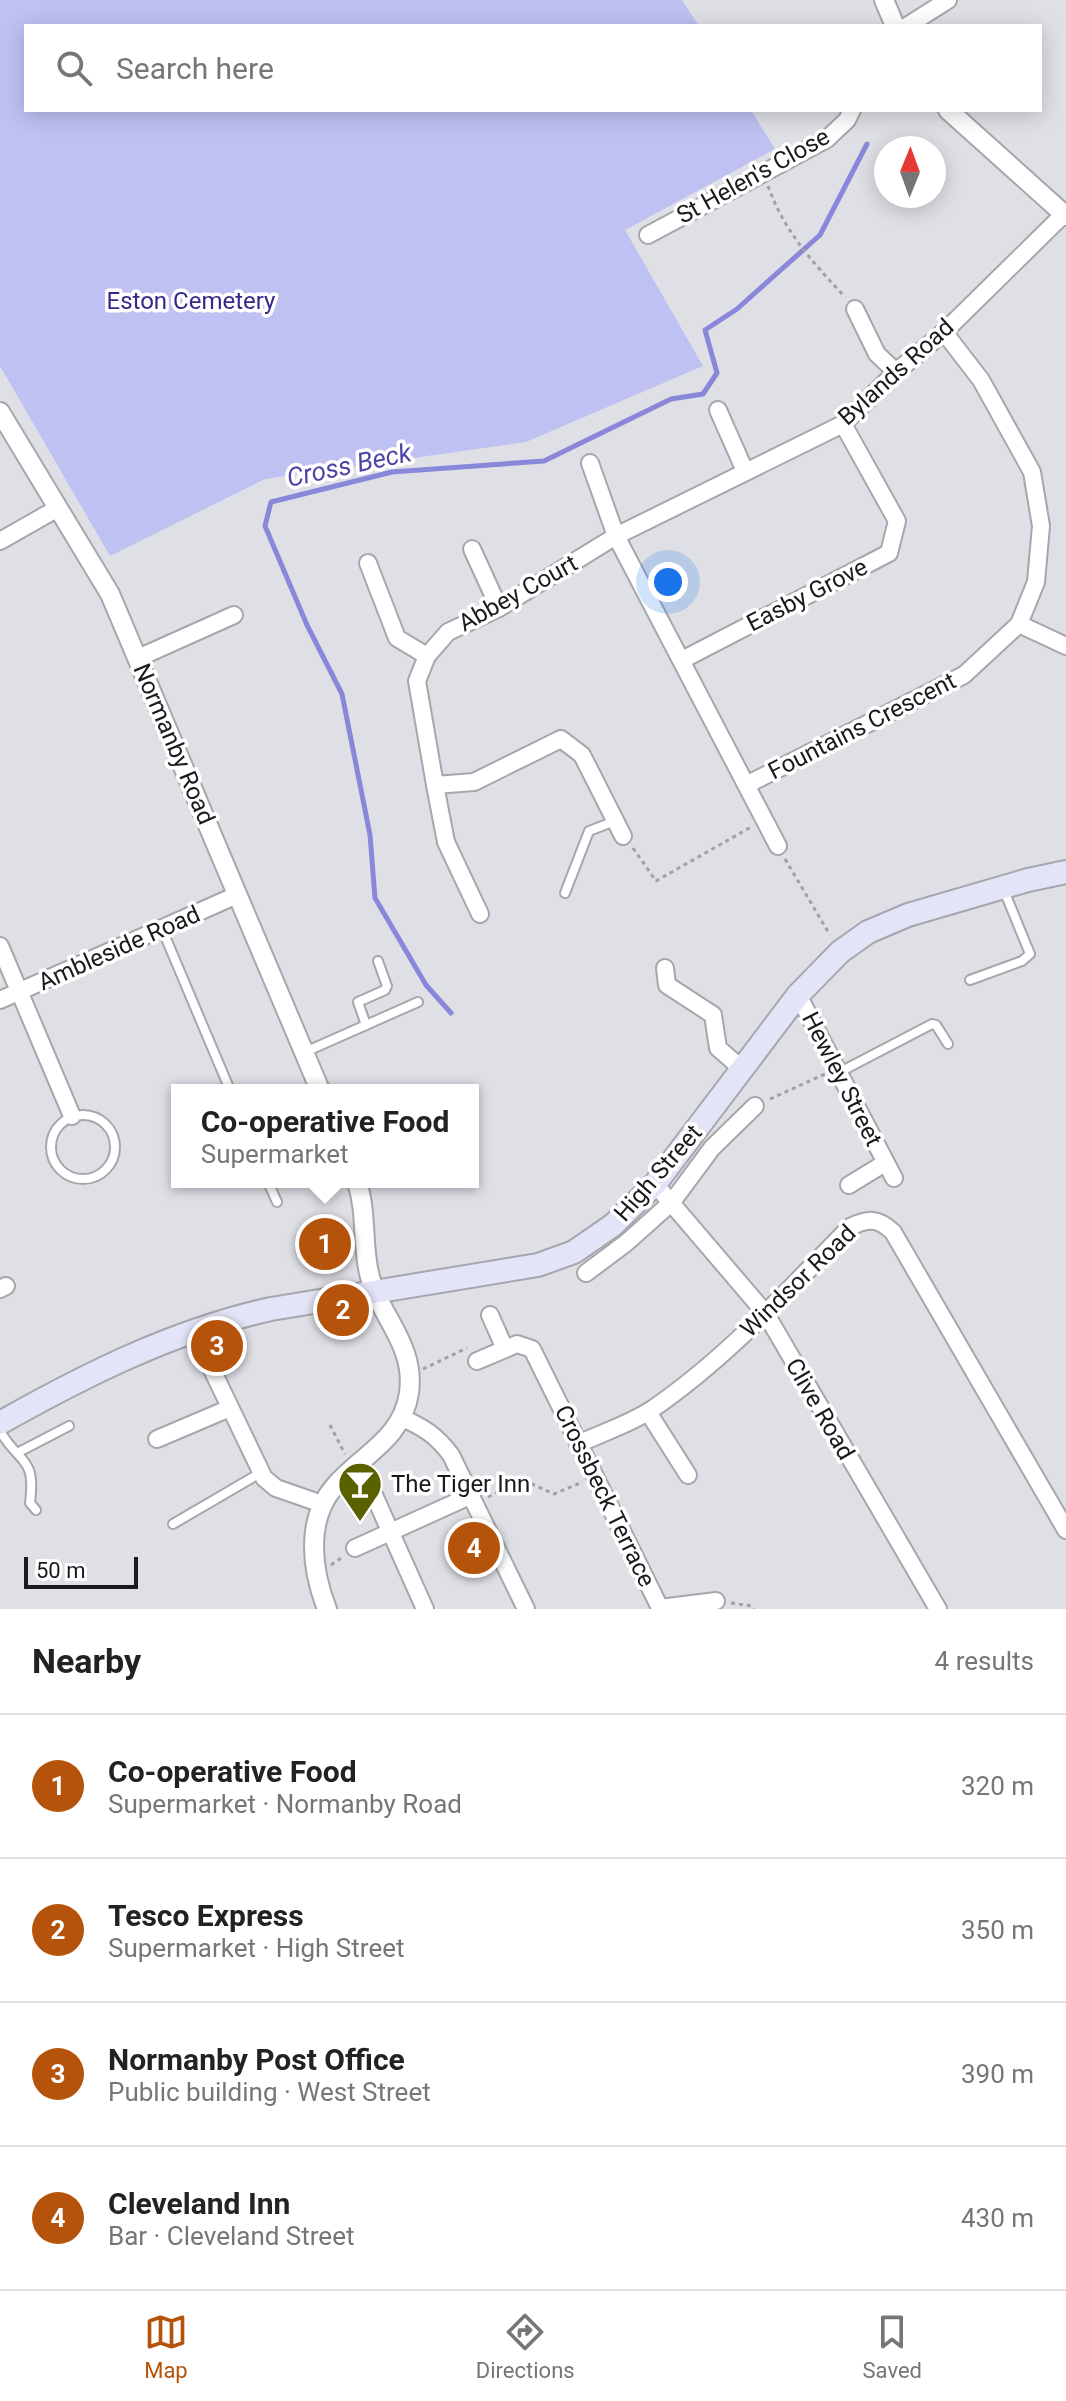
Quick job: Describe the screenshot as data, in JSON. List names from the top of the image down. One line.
{"streets":{"main road":["High Street"],"street":["St Helen's Close","Bylands Road","Abbey Court","Easby Grove","Fountains Crescent","Normanby Road","Ambleside Road","Hewley Street","Windsor Road","Clive Road","Crossbeck Terrace"]},"crossings":[["Bylands Road","Abbey Court"],["Bylands Road","Easby Grove"],["Bylands Road","Fountains Crescent"],["Normanby Road","Ambleside Road"],["Hewley Street","High Street"],["High Street","Clive Road"],["Windsor Road","Clive Road"],["Windsor Road","Crossbeck Terrace"]],"water":["Cross Beck"],"parks":["Eston Cemetery"],"places":{"bar":["The Tiger Inn"]},"scale_bar":"50 m","north":"top","page":{"search":"Search here","popup":["Co-operative Food","Supermarket"],"pins":["1","2","3","4"],"scale":"50 m","heading":["Nearby","4 results"],"list":[{"mark":"1","name":"Co-operative Food","note":"Supermarket · Normanby Road","value":"320 m"},{"mark":"2","name":"Tesco Express","note":"Supermarket · High Street","value":"350 m"},{"mark":"3","name":"Normanby Post Office","note":"Public building · West Street","value":"390 m"},{"mark":"4","name":"Cleveland Inn","note":"Bar · Cleveland Street","value":"430 m"}],"nav":["Map","Directions","Saved"]}}
